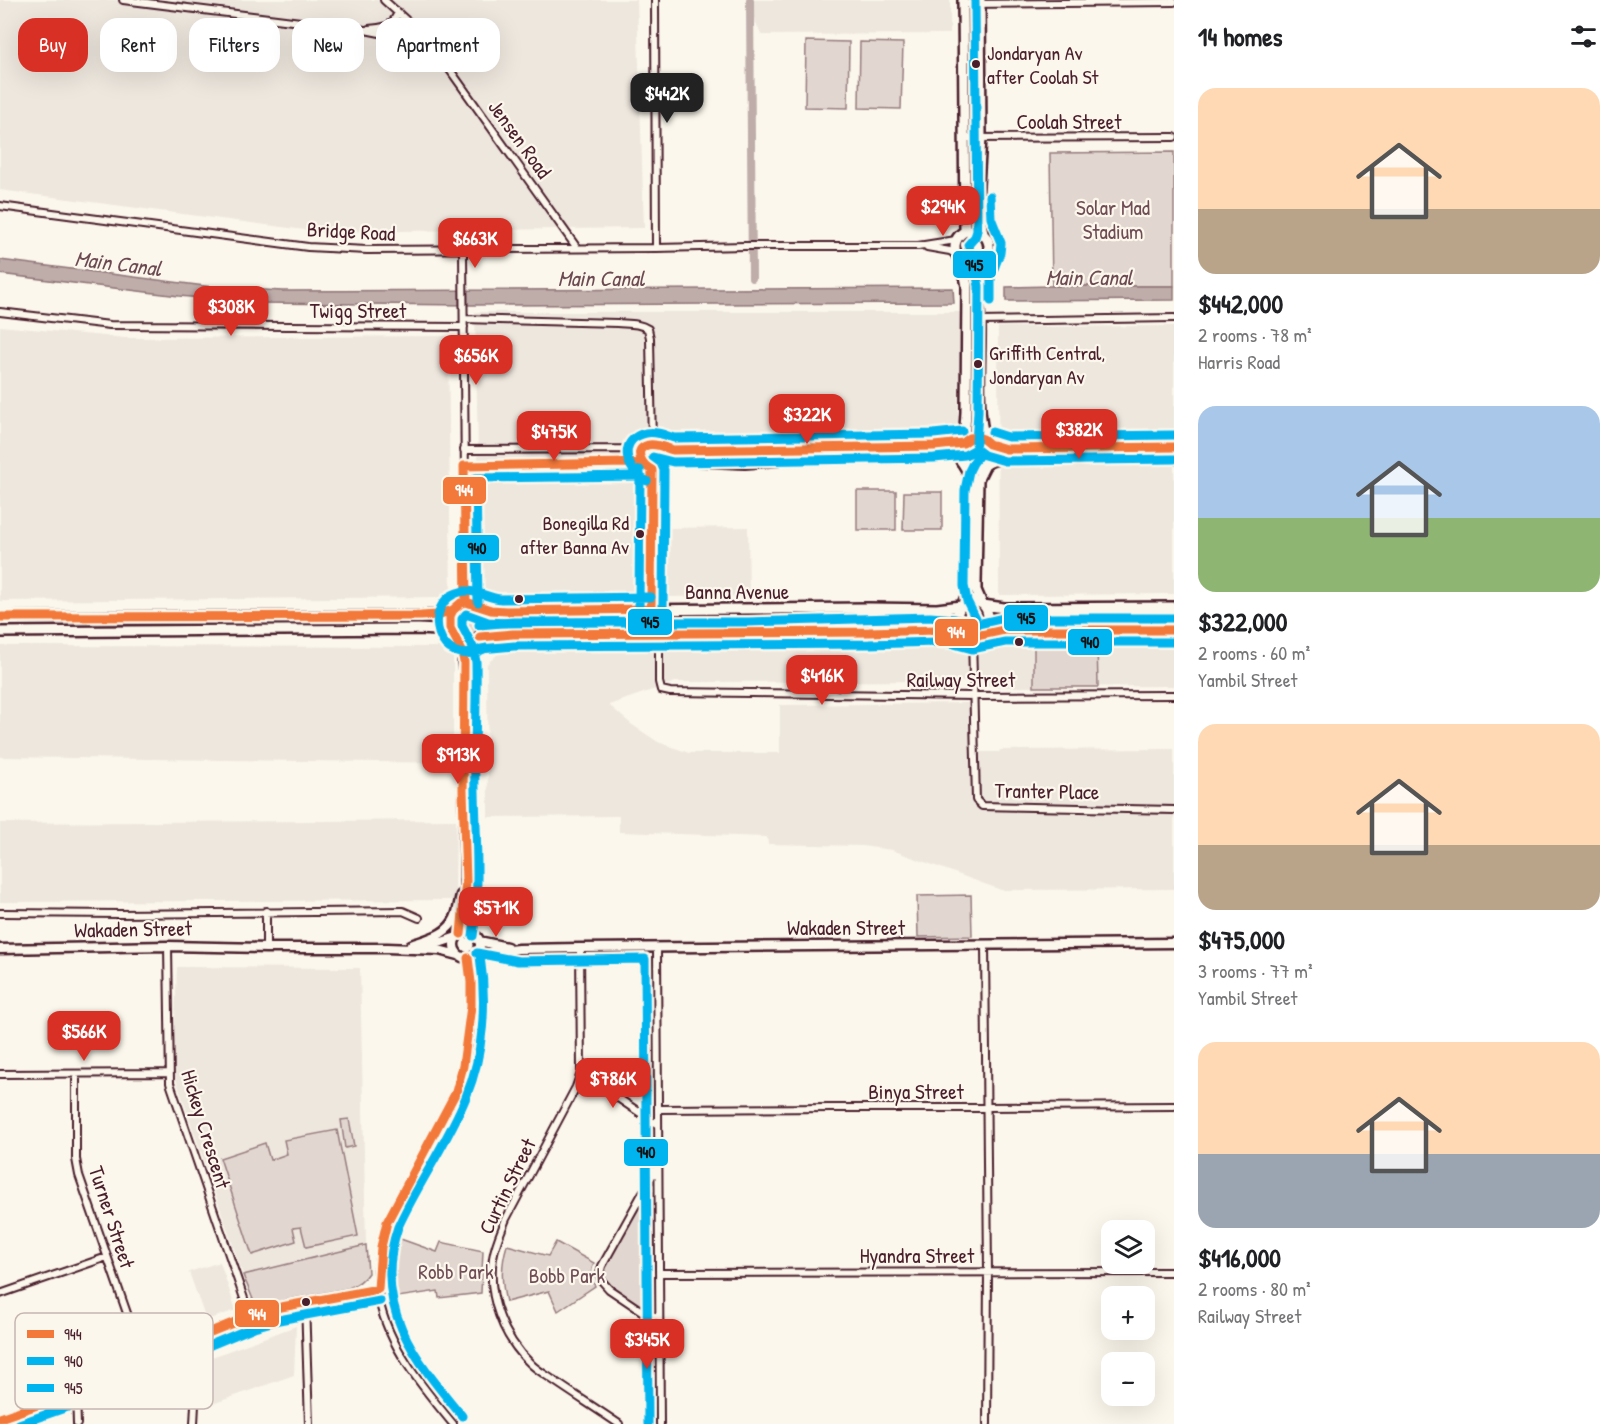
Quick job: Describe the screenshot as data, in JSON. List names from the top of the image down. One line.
{"streets":{"main road":["Banna Avenue","Wakaden Street"],"street":["Coolah Street","Jensen Road","Bridge Road","Twigg Street","Railway Street","Tranter Place","Binya Street","Hickey Crescent","Curtin Street","Turner Street","Hyandra Street"]},"crossings":[["Jensen Road","Bridge Road"],["Banna Avenue","Railway Street"],["Banna Avenue","Tranter Place"],["Railway Street","Tranter Place"],["Wakaden Street","Hickey Crescent"],["Wakaden Street","Curtin Street"]],"water":["Main Canal"],"parks":["Solar Mad Stadium","Robb Park","Bobb Park"],"places":["Jondaryan Av after Coolah St","Griffith Central, Jondaryan Av","Bonegilla Rd after Banna Av"],"lines":["transit line 945","transit line 944","transit line 940"],"legend":["944","940","945"],"page":{"heading":"14 homes","chip":["Buy","Rent","Filters","New","Apartment"],"list":[{"name":"$442,000","note":"2 rooms · 78 m² · Harris Road"},{"name":"$322,000","note":"2 rooms · 60 m² · Yambil Street"},{"name":"$475,000","note":"3 rooms · 77 m² · Yambil Street"},{"name":"$416,000","note":"2 rooms · 80 m² · Railway Street"}],"price":["$442K","$294K","$663K","$308K","$656K","$322K","$382K","$475K","$416K","$913K","$571K","$566K","$786K","$345K"],"map_buttons":["+","−"]}}
